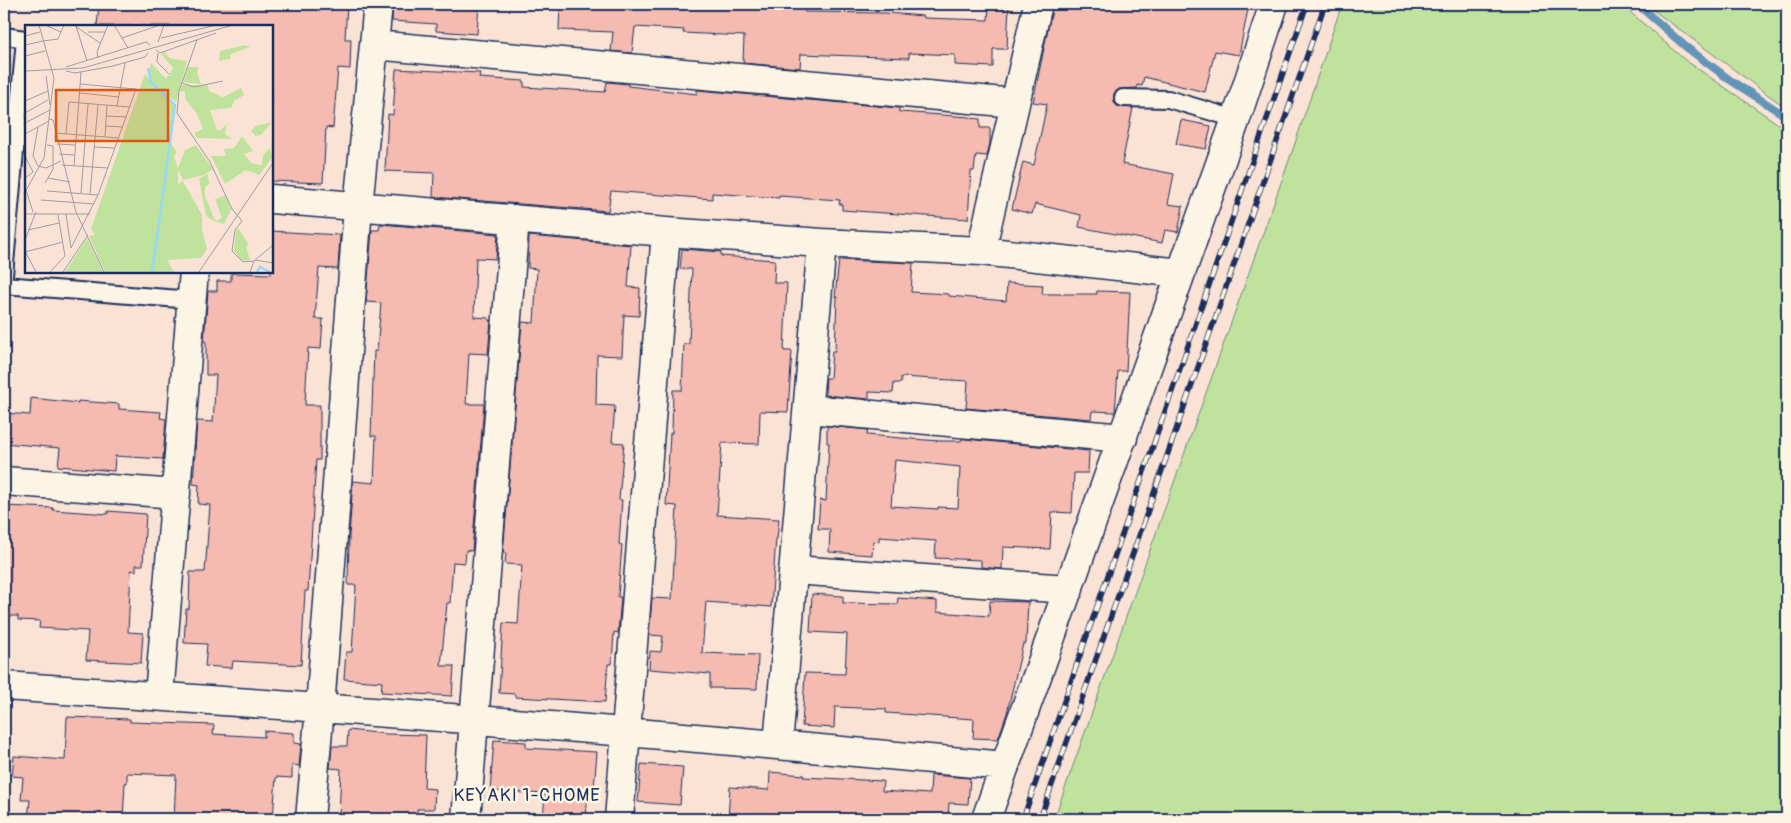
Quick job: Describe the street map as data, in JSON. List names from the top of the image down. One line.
{"districts":["KEYAKI 1-CHOME"]}
